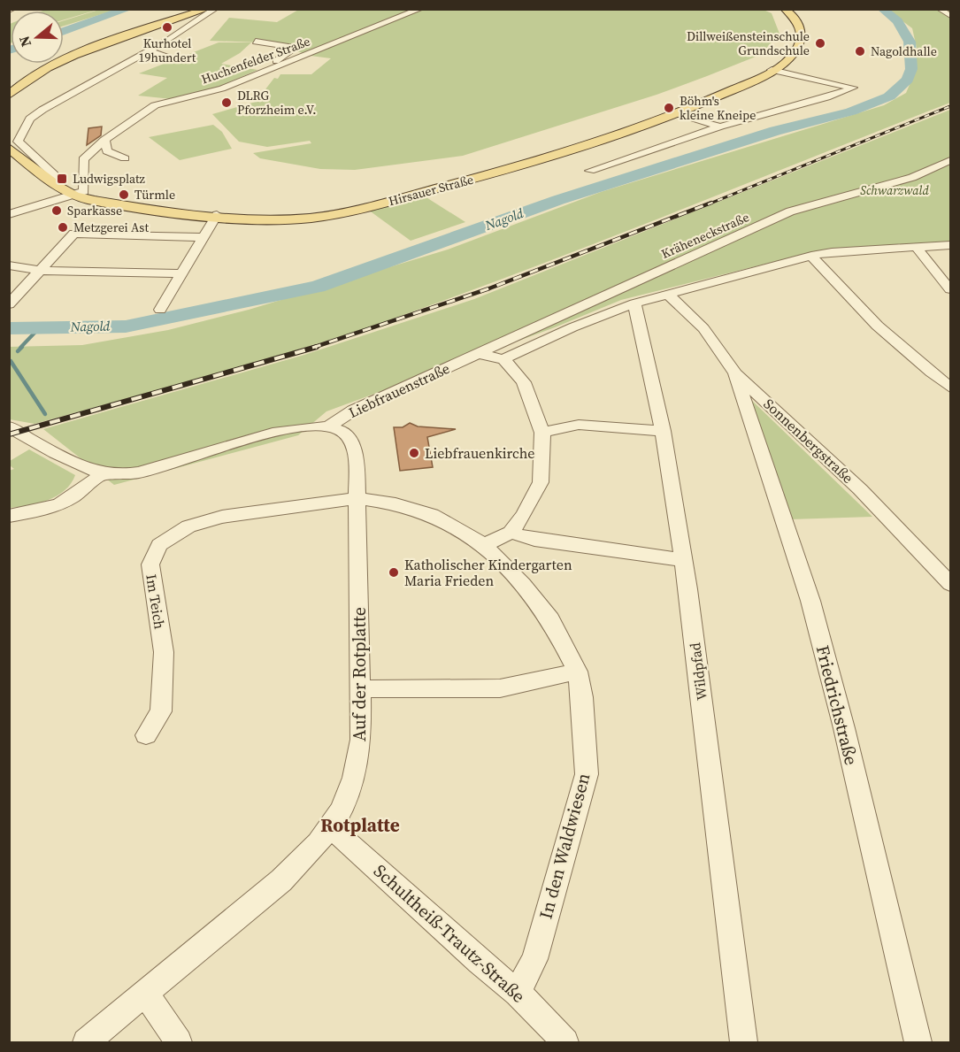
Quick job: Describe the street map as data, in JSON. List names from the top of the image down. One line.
{"streets":{"main road":["Hirsauer Straße"],"street":["Huchenfelder Straße","Kräheneckstraße","Liebfrauenstraße","Sonnenbergstraße","Im Teich","Wildpfad","Auf der Rotplatte","Friedrichstraße","In den Waldwiesen","Schultheiß-Trautz-Straße"]},"crossings":[["Huchenfelder Straße","Hirsauer Straße"],["Kräheneckstraße","Liebfrauenstraße"],["Liebfrauenstraße","Auf der Rotplatte"],["Sonnenbergstraße","Friedrichstraße"],["Im Teich","Auf der Rotplatte"],["Im Teich","In den Waldwiesen"],["Auf der Rotplatte","In den Waldwiesen"],["Auf der Rotplatte","Schultheiß-Trautz-Straße"],["In den Waldwiesen","Schultheiß-Trautz-Straße"]],"districts":["Rotplatte"],"water":["Nagold"],"parks":["Schwarzwald"],"places":{"other":["Kurhotel 19hundert","Dillweißensteinschule Grundschule","Nagoldhalle","DLRG Pforzheim e.V.","Böhm's kleine Kneipe","Türmle","Sparkasse","Metzgerei Ast","Liebfrauenkirche","Katholischer Kindergarten Maria Frieden"],"transit":["Ludwigsplatz"]},"north":"left"}
